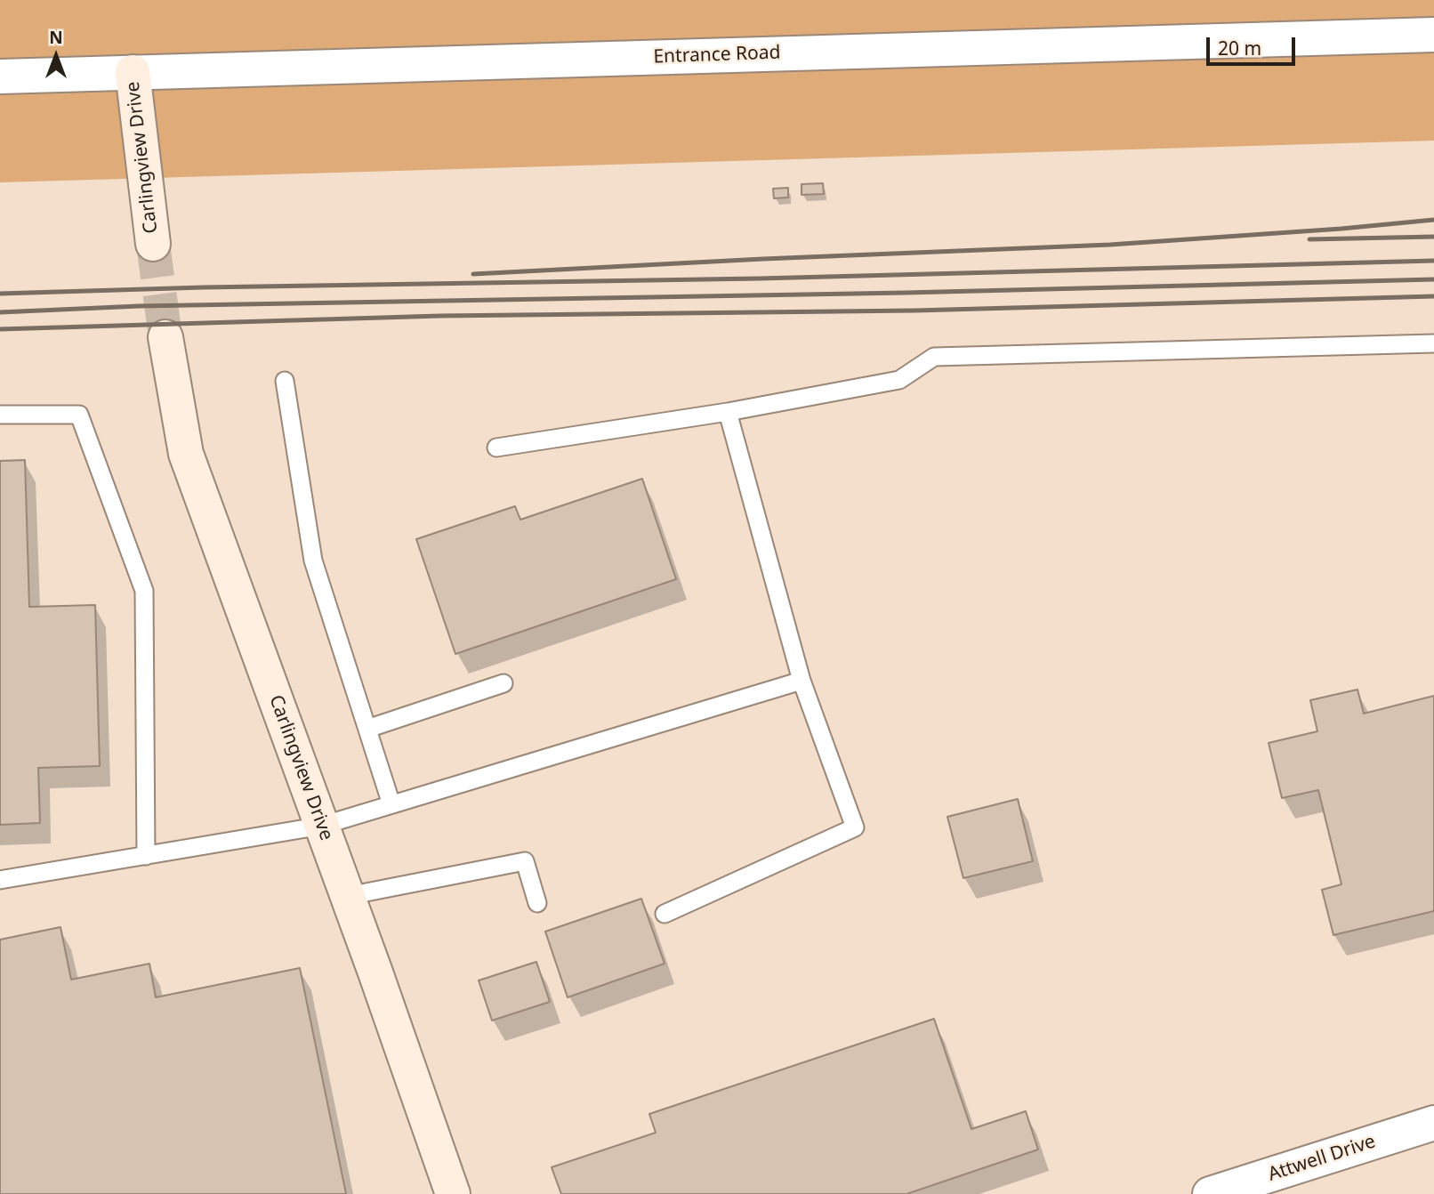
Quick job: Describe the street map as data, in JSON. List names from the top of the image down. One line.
{"streets":{"street":["Entrance Road","Carlingview Drive","Attwell Drive"]},"crossings":[["Entrance Road","Carlingview Drive"]],"scale_bar":"20 m","north":"top"}
